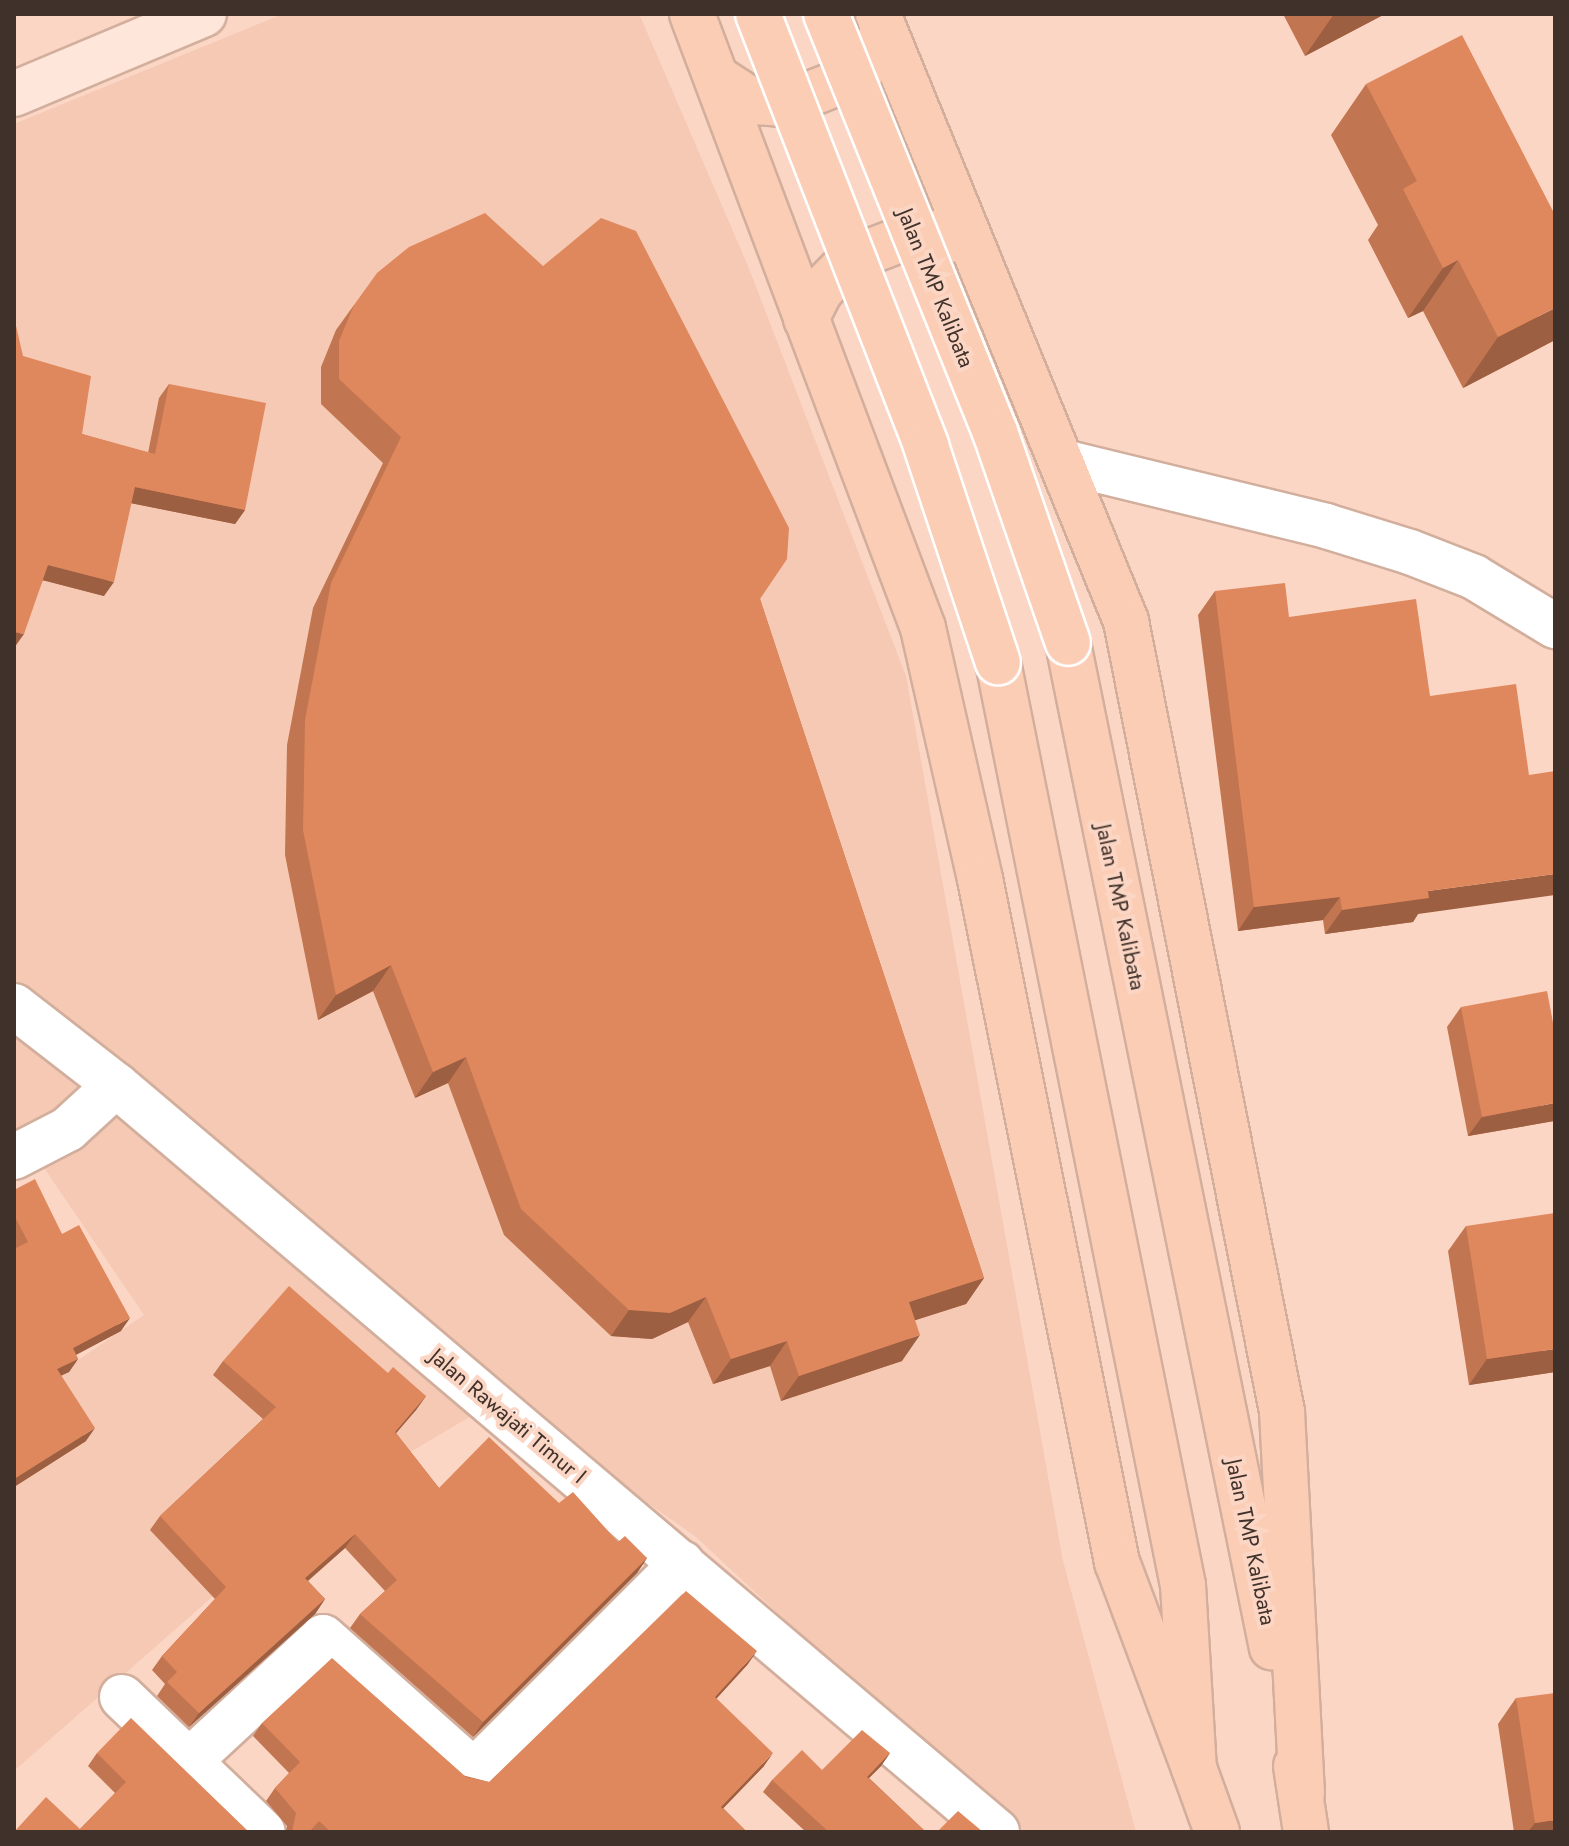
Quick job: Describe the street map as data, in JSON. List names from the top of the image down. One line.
{"streets":{"main road":["Jalan TMP Kalibata"],"street":["Jalan Rawajati Timur I"]}}
